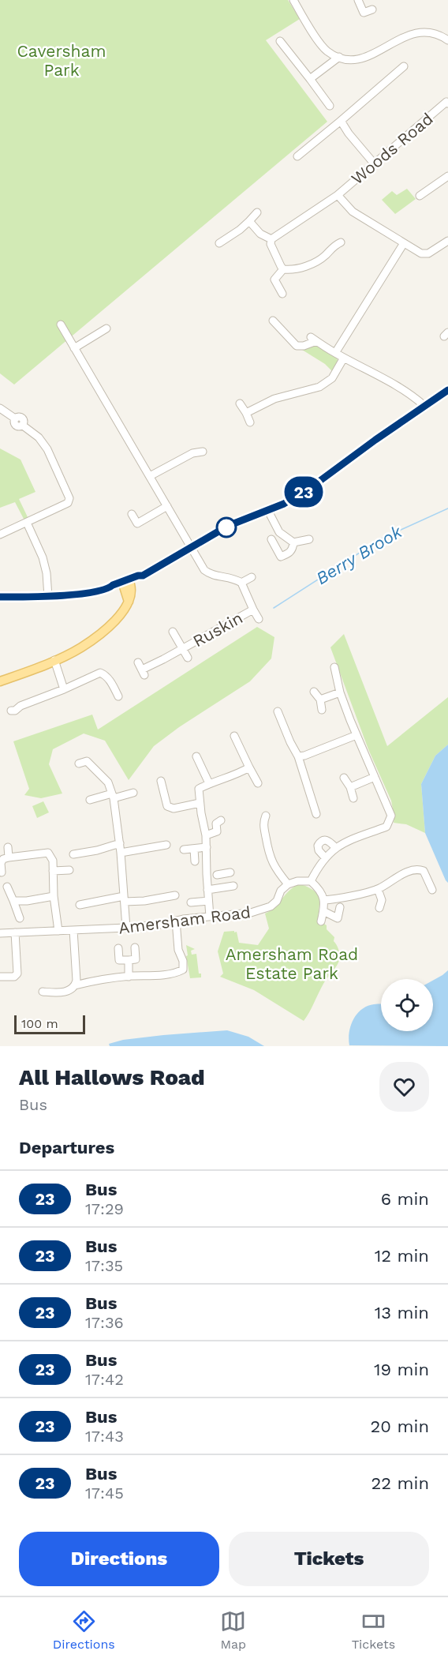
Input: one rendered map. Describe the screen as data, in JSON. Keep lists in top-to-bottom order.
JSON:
{
  "streets": {
    "street": ["Woods Road", "Ruskin", "Amersham Road"]
  },
  "water": ["Berry Brook"],
  "parks": ["Caversham Park", "Amersham Road Estate Park"],
  "lines": ["bus line 23"],
  "scale_bar": "100 m",
  "page": {
    "on_map": "23",
    "scale": "100 m",
    "heading": [
      ["All Hallows Road", "Bus"],
      "Departures"
    ],
    "list": [
      {
        "mark": "23",
        "name": "Bus",
        "note": "17:29",
        "value": "6 min"
      },
      {
        "mark": "23",
        "name": "Bus",
        "note": "17:35",
        "value": "12 min"
      },
      {
        "mark": "23",
        "name": "Bus",
        "note": "17:36",
        "value": "13 min"
      },
      {
        "mark": "23",
        "name": "Bus",
        "note": "17:42",
        "value": "19 min"
      },
      {
        "mark": "23",
        "name": "Bus",
        "note": "17:43",
        "value": "20 min"
      },
      {
        "mark": "23",
        "name": "Bus",
        "note": "17:45",
        "value": "22 min"
      }
    ],
    "buttons": ["Directions", "Tickets"],
    "tabs": ["Directions", "Map", "Tickets"]
  }
}
